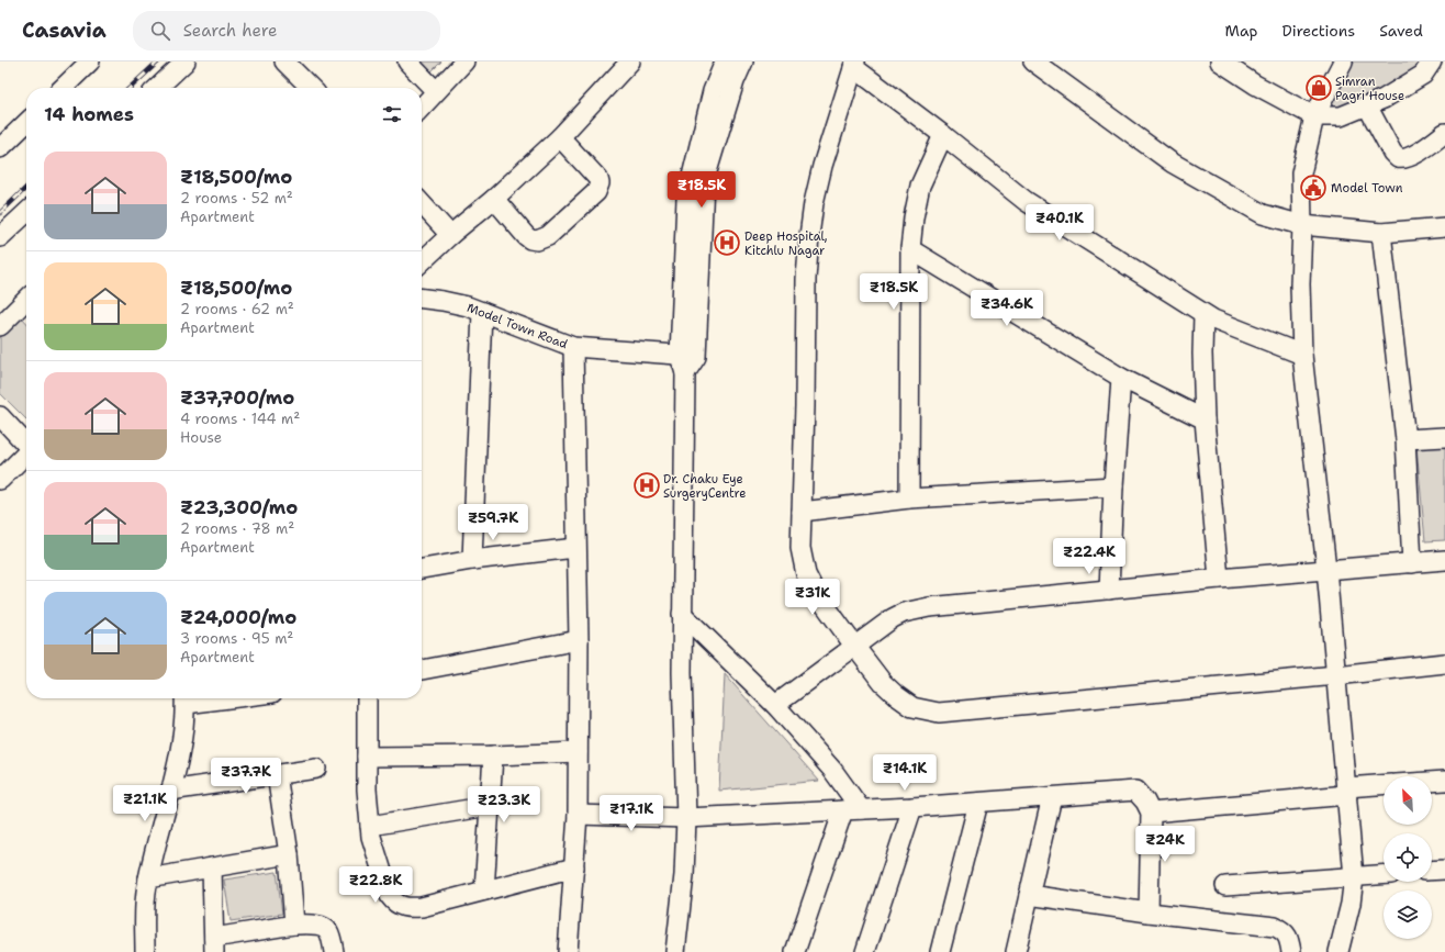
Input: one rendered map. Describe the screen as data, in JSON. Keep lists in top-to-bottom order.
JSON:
{
  "streets": {
    "street": ["Model Town Road"]
  },
  "places": {
    "shop": ["Simran Pagri House"],
    "public building": ["Model Town"],
    "hospital": ["Deep Hospital, Kitchlu Nagar", "Dr. Chaku Eye SurgeryCentre"]
  },
  "north": "top left",
  "page": {
    "header": "Casavia",
    "search": "Search here",
    "nav": ["Map", "Directions", "Saved"],
    "heading": "14 homes",
    "list": [
      {
        "name": "₹18,500/mo",
        "note": "2 rooms · 52 m² · Apartment"
      },
      {
        "name": "₹18,500/mo",
        "note": "2 rooms · 62 m² · Apartment"
      },
      {
        "name": "₹37,700/mo",
        "note": "4 rooms · 144 m² · House"
      },
      {
        "name": "₹23,300/mo",
        "note": "2 rooms · 78 m² · Apartment"
      },
      {
        "name": "₹24,000/mo",
        "note": "3 rooms · 95 m² · Apartment"
      }
    ],
    "price": [
      "₹18.5K",
      "₹40.1K",
      "₹18.5K",
      "₹34.6K",
      "₹59.7K",
      "₹22.4K",
      "₹31K",
      "₹14.1K",
      "₹37.7K",
      "₹21.1K",
      "₹23.3K",
      "₹17.1K",
      "₹24K",
      "₹22.8K"
    ]
  }
}
